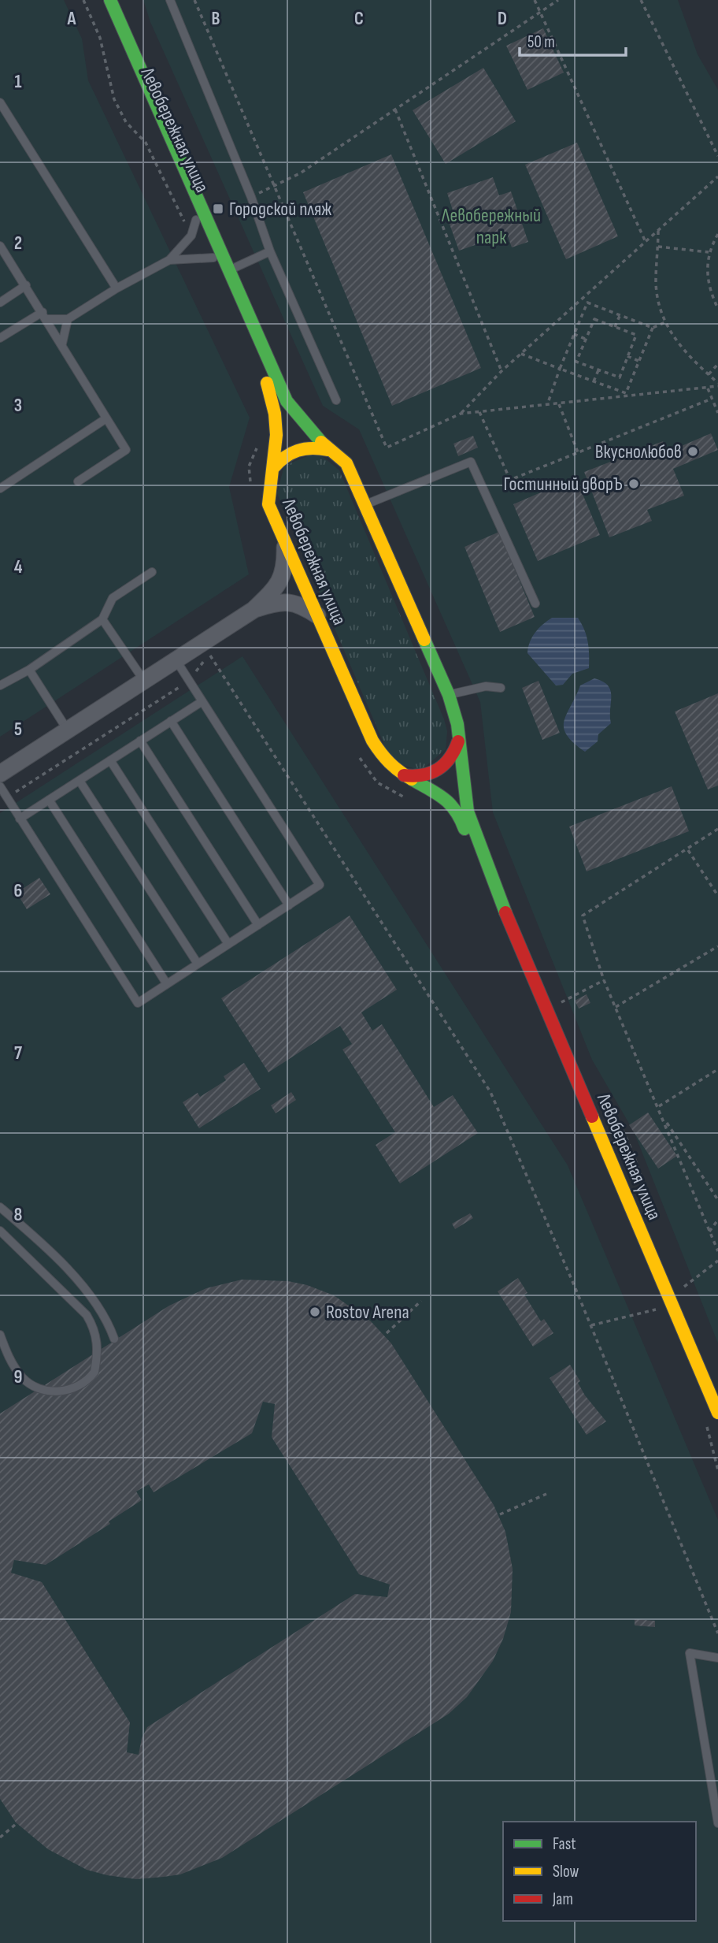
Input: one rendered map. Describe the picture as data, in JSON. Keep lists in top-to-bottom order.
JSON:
{
  "streets": {
    "main road": ["Левобережная улица"]
  },
  "parks": ["Левобережный парк"],
  "places": {
    "transit": ["Городской пляж"],
    "other": ["Вкуснолюбов", "Гостинный дворЪ", "Rostov Arena"]
  },
  "legend": ["Fast", "Slow", "Jam"],
  "scale_bar": "50 m",
  "grid": {
    "columns": [
      "A",
      "B",
      "C",
      "D"
    ],
    "rows": [
      "1",
      "2",
      "3",
      "4",
      "5",
      "6",
      "7",
      "8",
      "9"
    ]
  }
}
